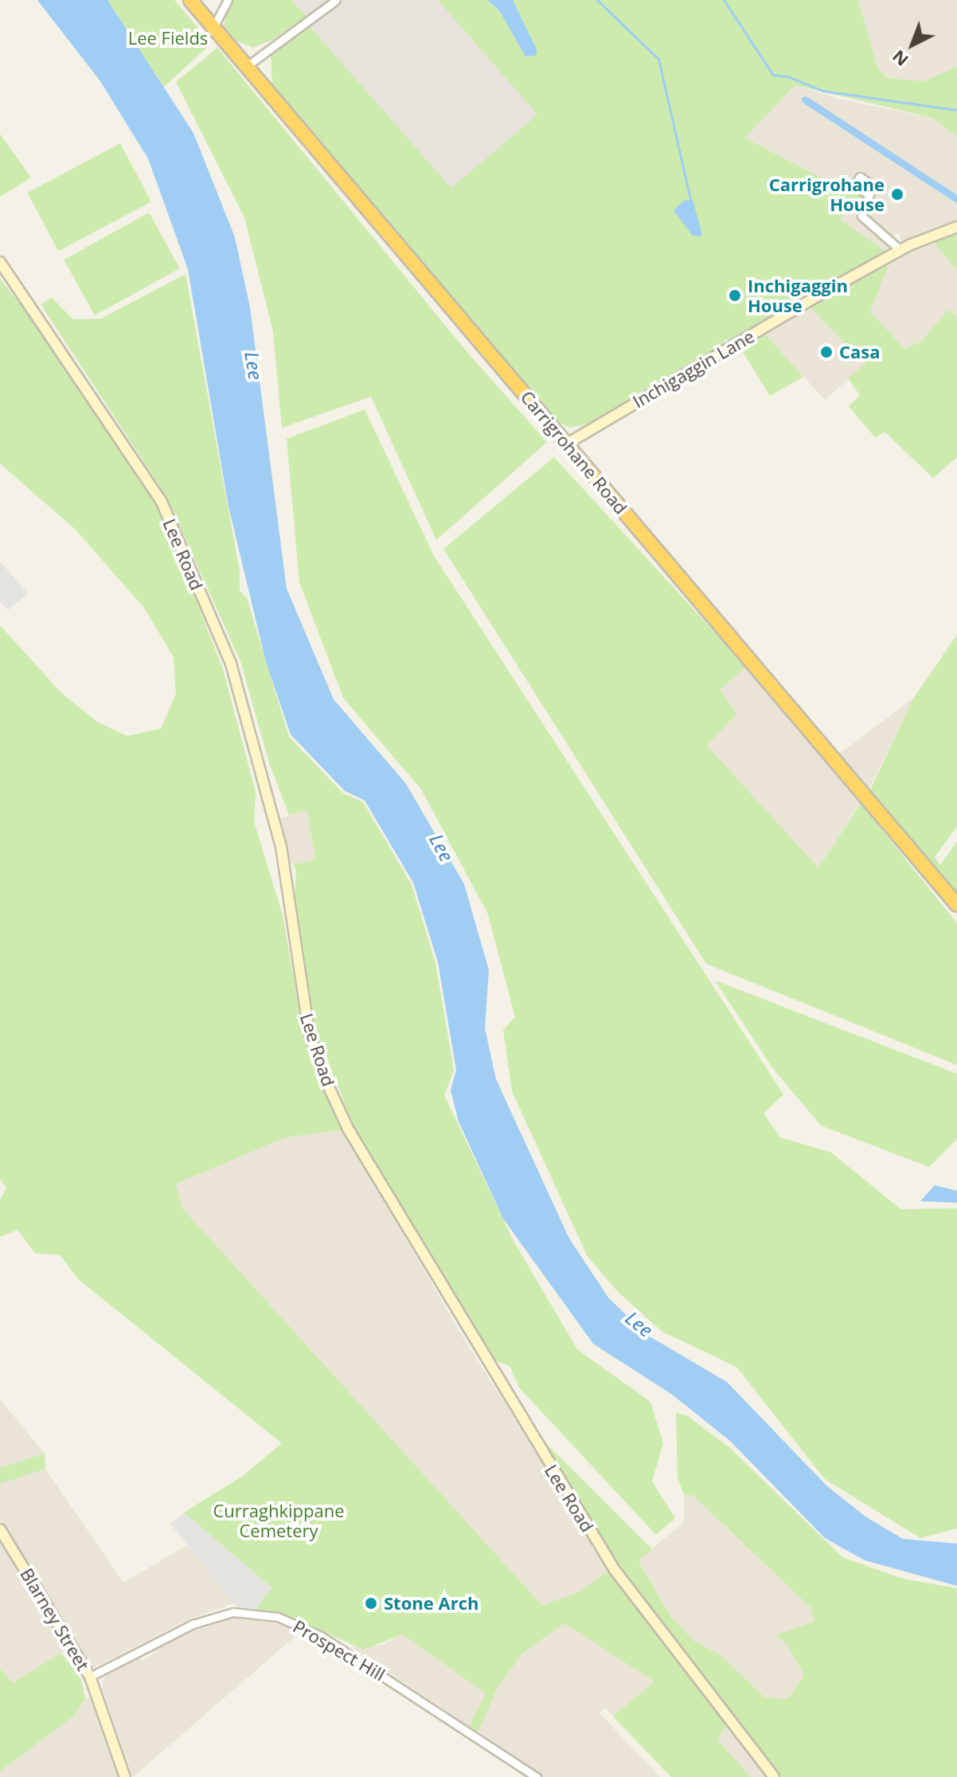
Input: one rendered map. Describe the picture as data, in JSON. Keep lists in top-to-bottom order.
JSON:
{
  "streets": {
    "highway": ["Carrigrohane Road"],
    "street": [
      "Inchigaggin Lane",
      "Lee Road",
      "Blarney Street",
      "Prospect Hill"
    ]
  },
  "crossings": [
    ["Inchigaggin Lane", "Carrigrohane Road"],
    ["Blarney Street", "Prospect Hill"]
  ],
  "water": ["Lee"],
  "parks": ["Lee Fields", "Curraghkippane Cemetery"],
  "places": [
    "Carrigrohane House",
    "Inchigaggin House",
    "Casa",
    "Stone Arch"
  ],
  "north": "bottom left"
}
